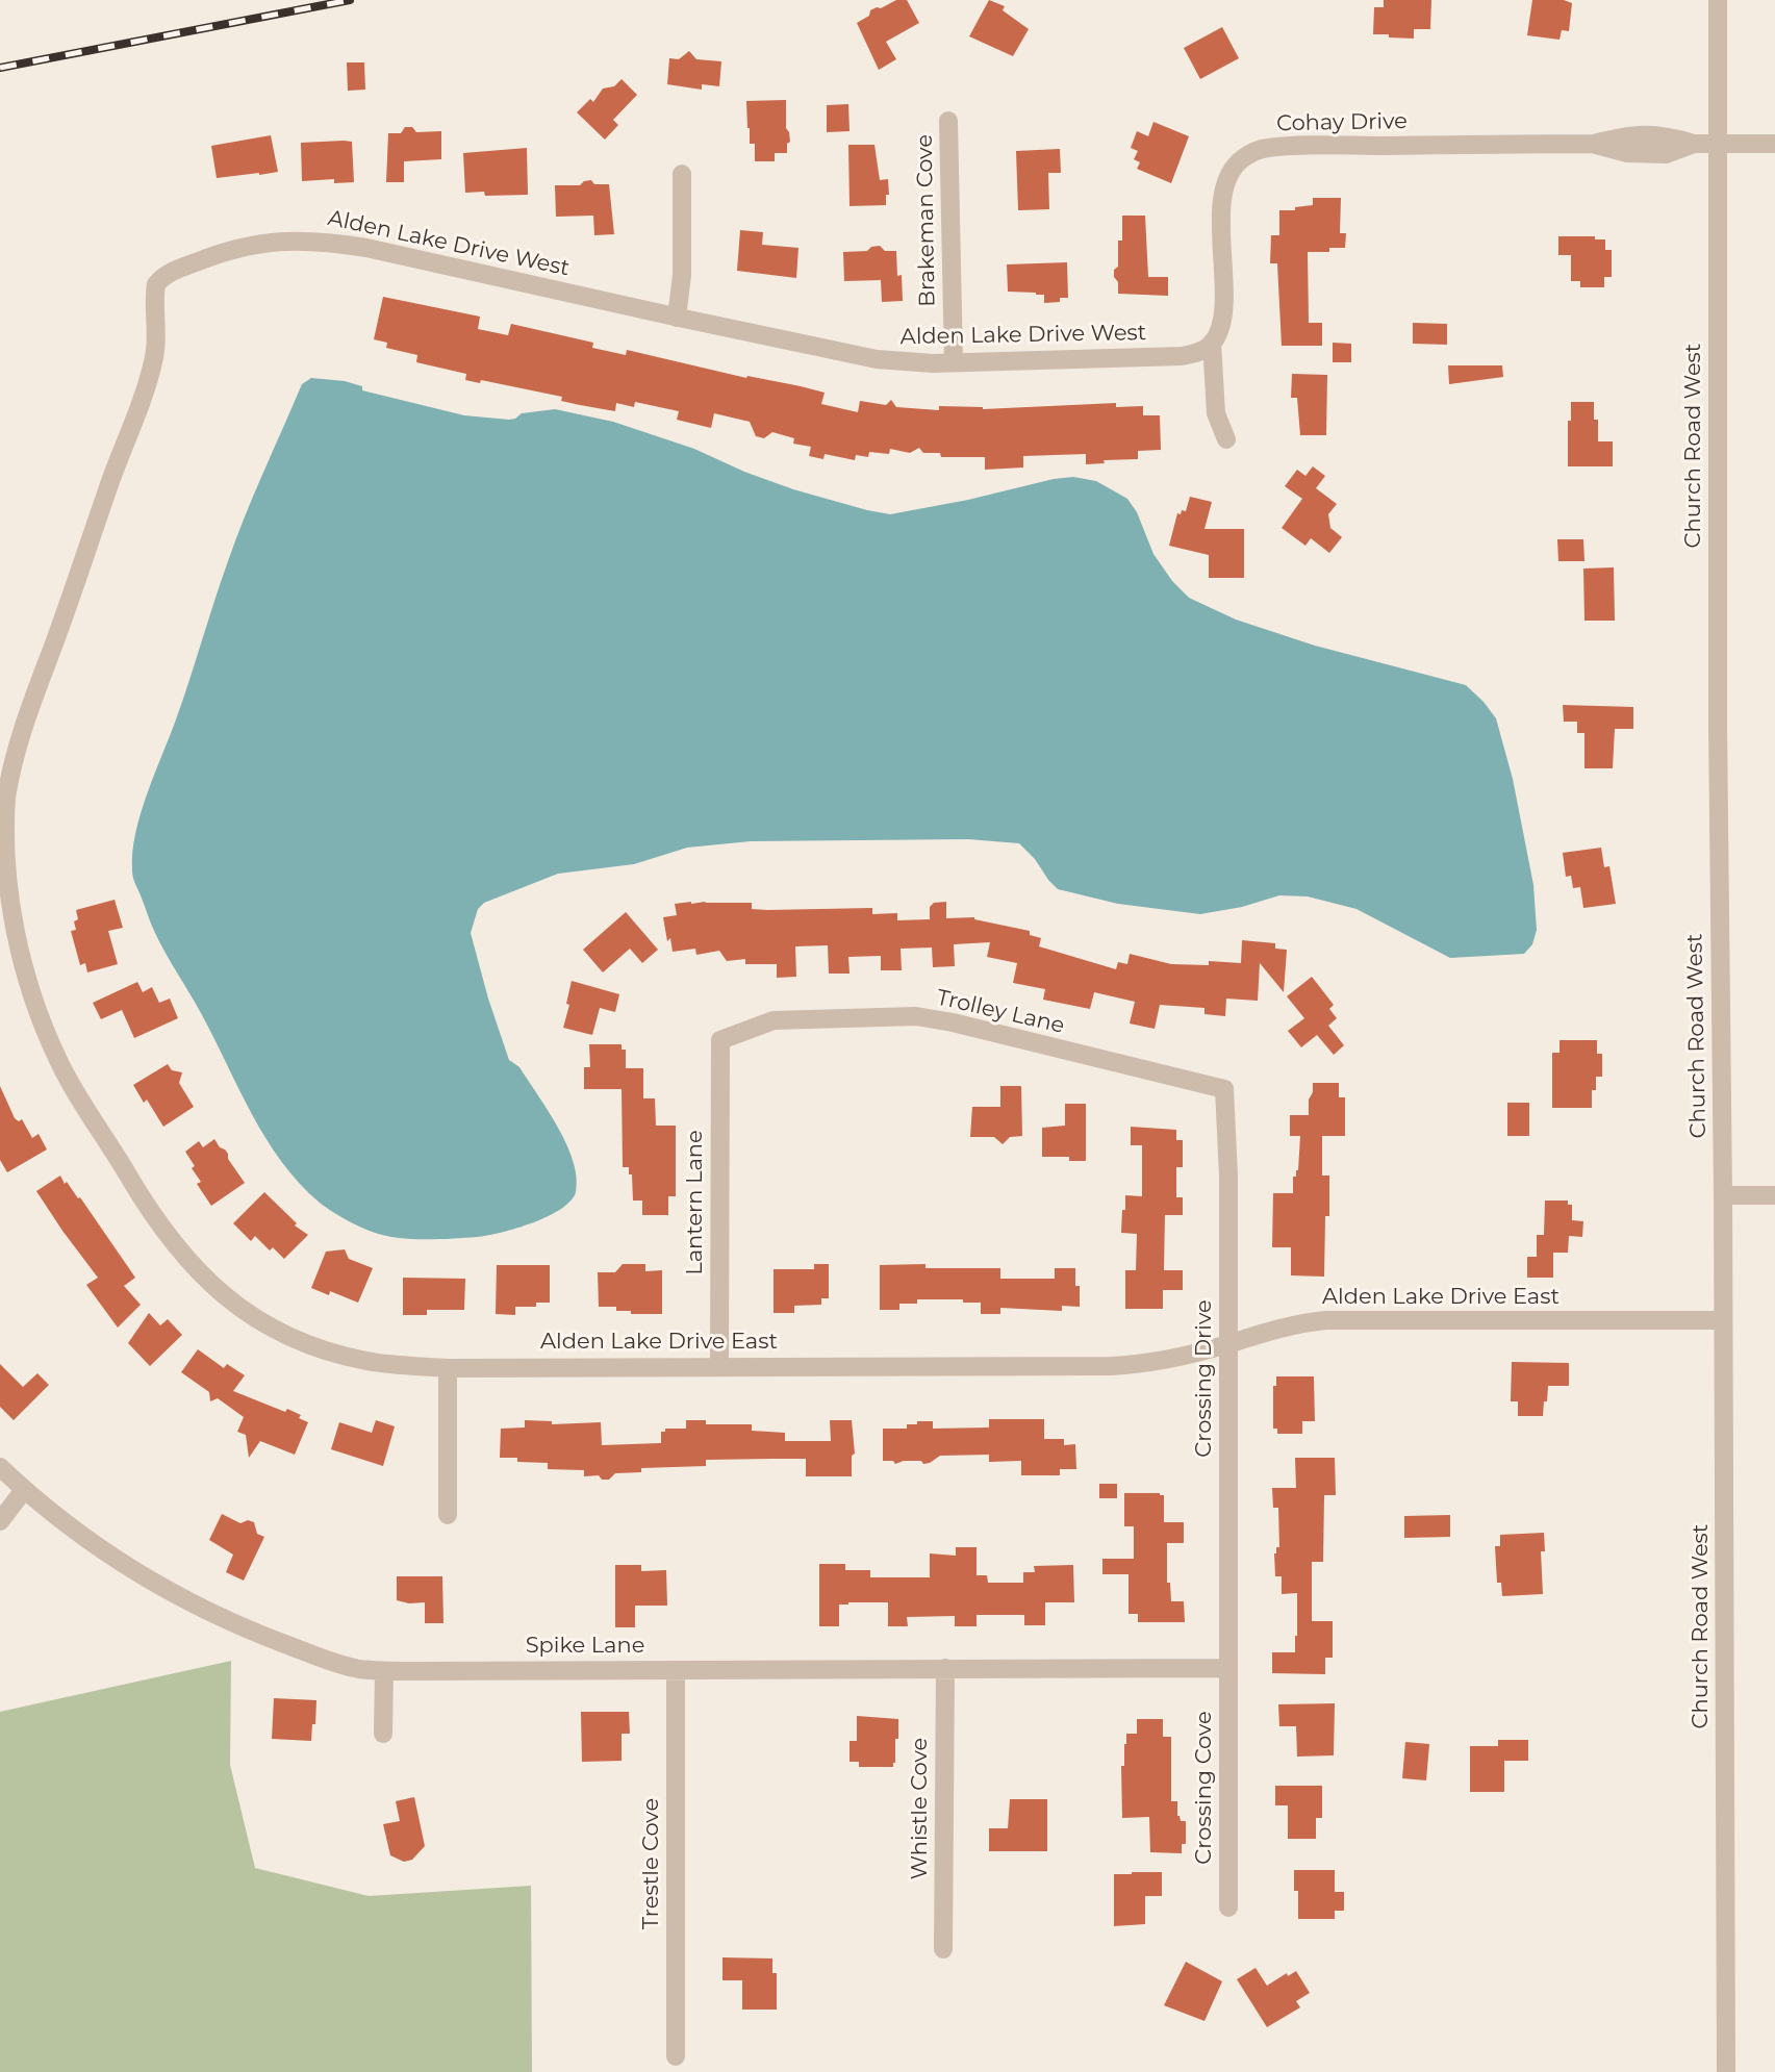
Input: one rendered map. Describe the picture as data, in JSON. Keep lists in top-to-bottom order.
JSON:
{
  "streets": {
    "street": [
      "Cohay Drive",
      "Brakeman Cove",
      "Alden Lake Drive West",
      "Church Road West",
      "Trolley Lane",
      "Lantern Lane",
      "Alden Lake Drive East",
      "Crossing Drive",
      "Spike Lane",
      "Crossing Cove",
      "Whistle Cove",
      "Trestle Cove"
    ]
  },
  "crossings": [
    ["Cohay Drive", "Alden Lake Drive West"],
    ["Cohay Drive", "Church Road West"],
    ["Brakeman Cove", "Alden Lake Drive West"],
    ["Alden Lake Drive West", "Alden Lake Drive East"],
    ["Church Road West", "Alden Lake Drive East"],
    ["Trolley Lane", "Lantern Lane"],
    ["Trolley Lane", "Crossing Drive"],
    ["Lantern Lane", "Alden Lake Drive East"],
    ["Alden Lake Drive East", "Crossing Drive"],
    ["Crossing Drive", "Spike Lane"],
    ["Crossing Drive", "Crossing Cove"],
    ["Spike Lane", "Crossing Cove"],
    ["Spike Lane", "Whistle Cove"],
    ["Spike Lane", "Trestle Cove"]
  ]
}
